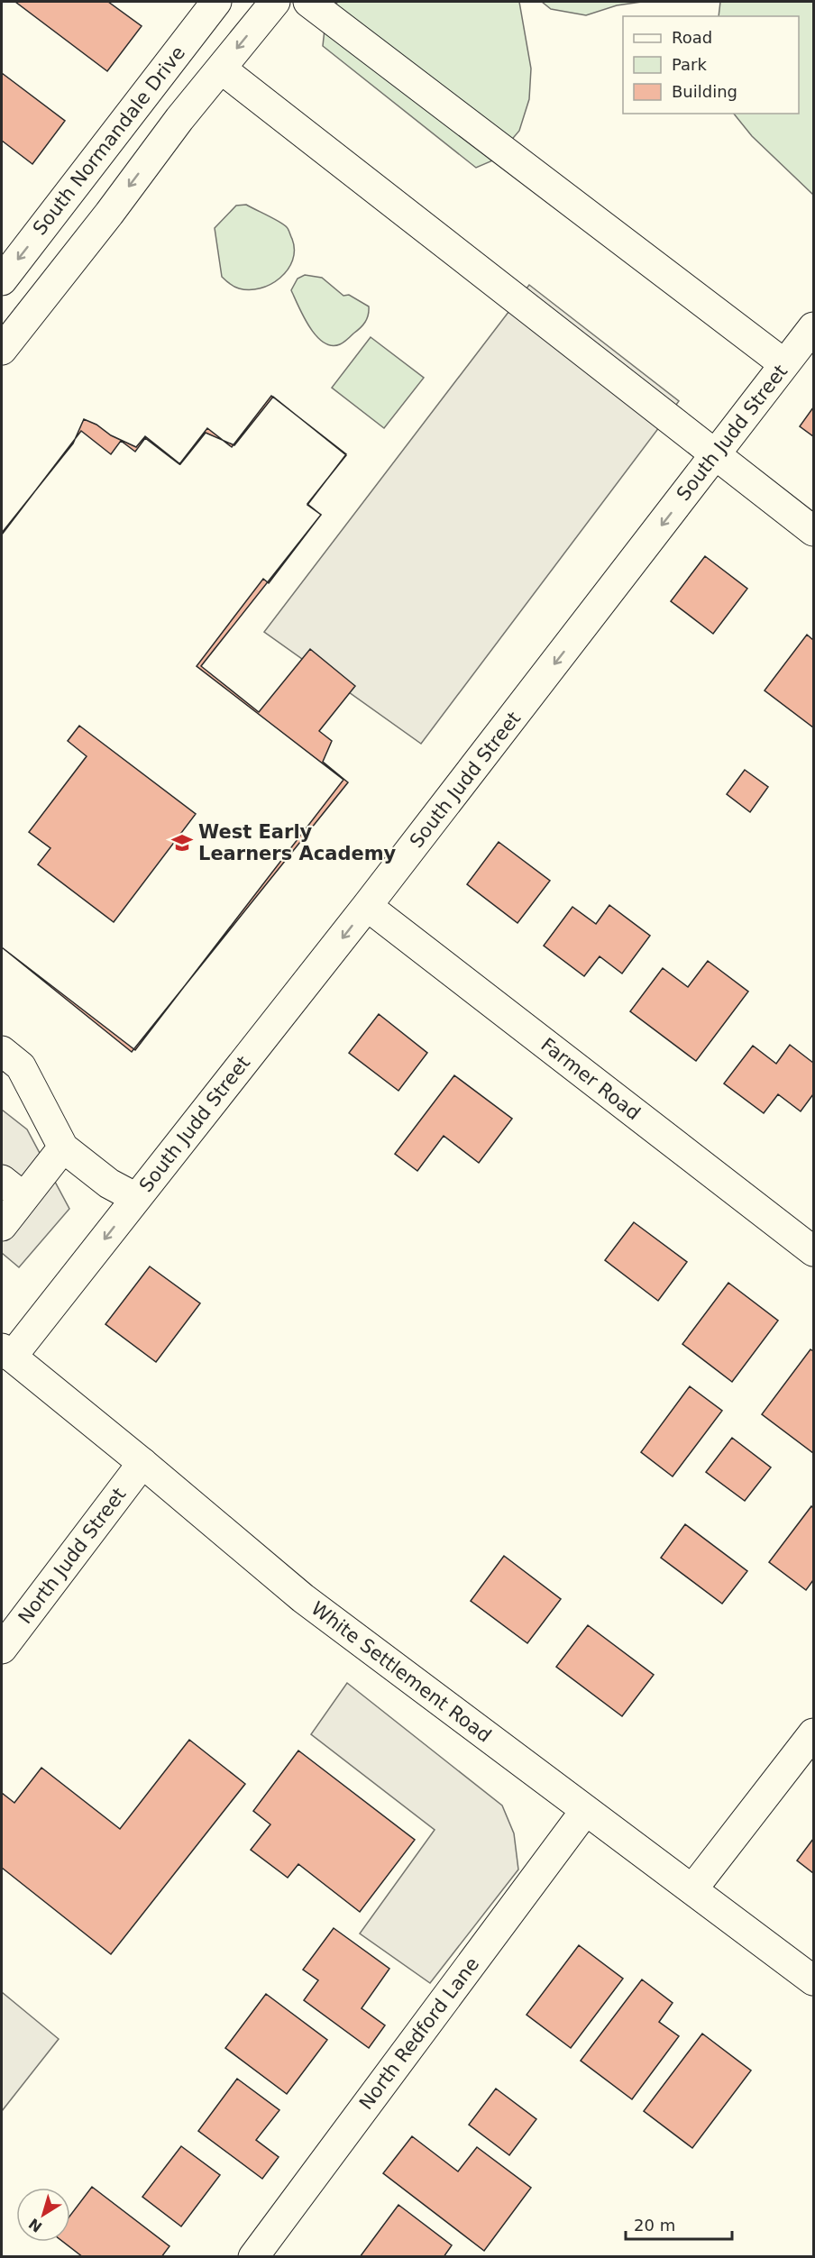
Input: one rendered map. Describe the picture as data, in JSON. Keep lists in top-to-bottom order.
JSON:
{
  "streets": {
    "street": [
      "South Normandale Drive",
      "South Judd Street",
      "Farmer Road",
      "North Judd Street",
      "White Settlement Road",
      "North Redford Lane"
    ]
  },
  "crossings": [
    ["South Judd Street", "Farmer Road"],
    ["South Judd Street", "White Settlement Road"],
    ["North Judd Street", "White Settlement Road"],
    ["White Settlement Road", "North Redford Lane"]
  ],
  "one_way": ["South Judd Street"],
  "places": {
    "school or university": ["West Early Learners Academy"]
  },
  "legend": ["Road", "Park", "Building"],
  "scale_bar": "20 m",
  "north": "bottom left"
}
